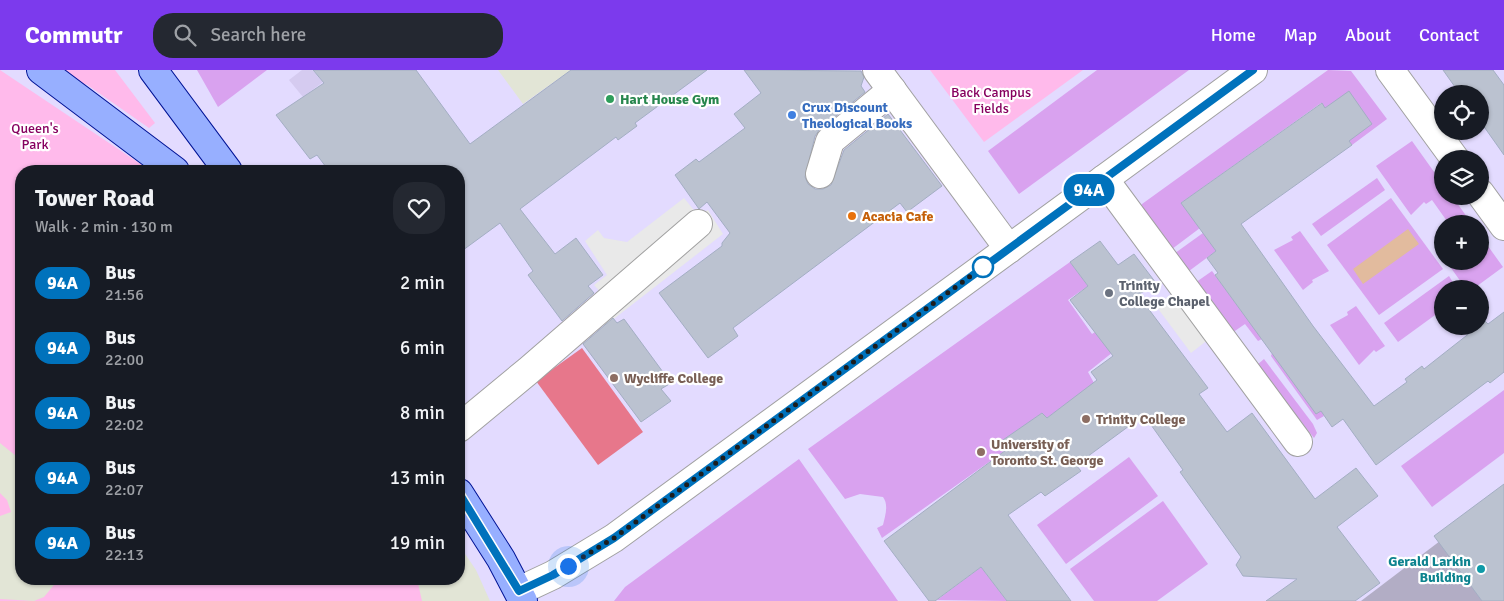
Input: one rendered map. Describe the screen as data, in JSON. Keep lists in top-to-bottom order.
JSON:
{
  "parks": ["Back Campus Fields", "Queen's Park"],
  "places": [
    "Hart House Gym",
    "Crux Discount Theological Books",
    "Acacia Cafe",
    "Trinity College Chapel",
    "Wycliffe College",
    "Trinity College",
    "University of Toronto St. George",
    "Gerald Larkin Building"
  ],
  "lines": ["bus line 94A"],
  "page": {
    "header": "Commutr",
    "search": "Search here",
    "nav": [
      "Home",
      "Map",
      "About",
      "Contact"
    ],
    "on_map": "94A",
    "map_buttons": ["+", "−"],
    "heading": ["Tower Road", "Walk · 2 min · 130 m"],
    "list": [
      {
        "mark": "94A",
        "name": "Bus",
        "note": "21:56",
        "value": "2 min"
      },
      {
        "mark": "94A",
        "name": "Bus",
        "note": "22:00",
        "value": "6 min"
      },
      {
        "mark": "94A",
        "name": "Bus",
        "note": "22:02",
        "value": "8 min"
      },
      {
        "mark": "94A",
        "name": "Bus",
        "note": "22:07",
        "value": "13 min"
      },
      {
        "mark": "94A",
        "name": "Bus",
        "note": "22:13",
        "value": "19 min"
      }
    ]
  }
}
